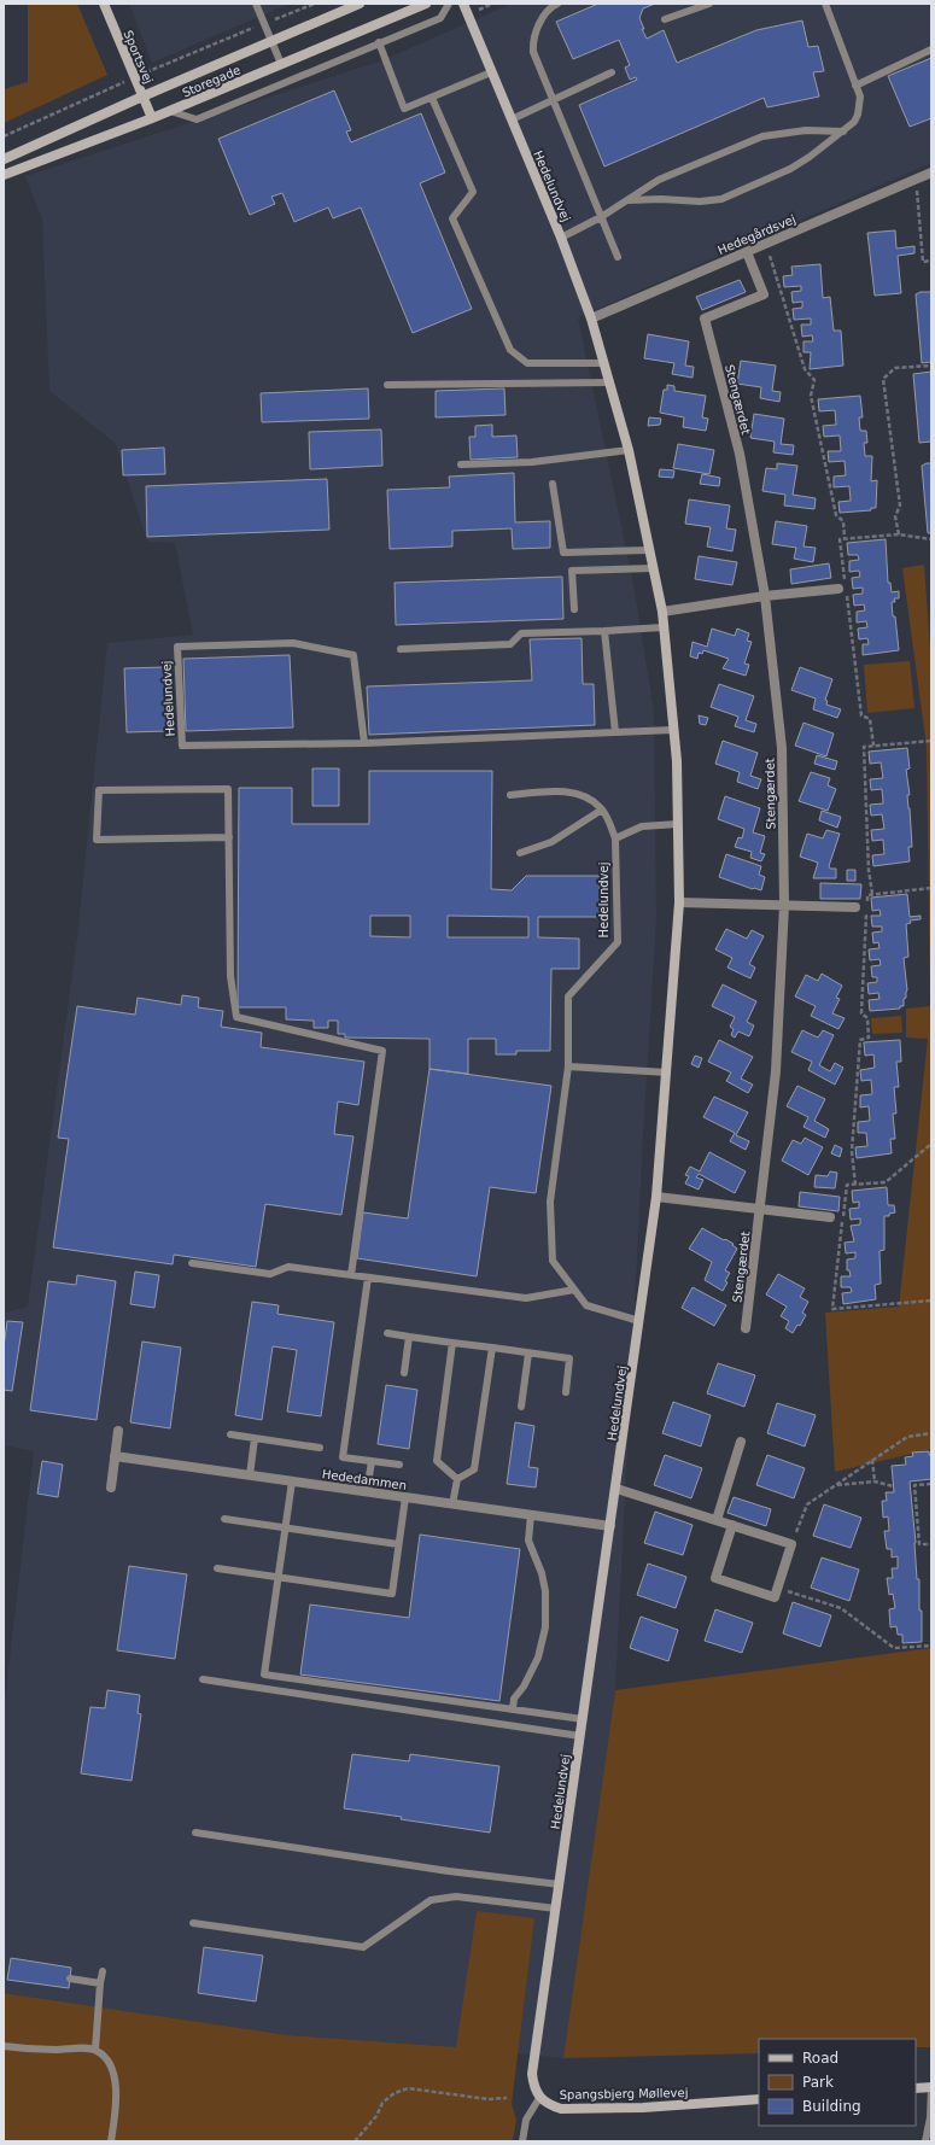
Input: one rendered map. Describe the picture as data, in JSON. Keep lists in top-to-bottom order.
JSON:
{
  "streets": {
    "street": [
      "Sportsvej",
      "Storegade",
      "Hedelundvej",
      "Hedegårdsvej",
      "Stengærdet",
      "Hededammen",
      "Spangsbjerg Møllevej"
    ]
  },
  "crossings": [
    ["Sportsvej", "Storegade"],
    ["Hedelundvej", "Hedegårdsvej"],
    ["Hedelundvej", "Hededammen"],
    ["Hedelundvej", "Spangsbjerg Møllevej"],
    ["Hedegårdsvej", "Stengærdet"]
  ],
  "legend": ["Road", "Park", "Building"]
}
